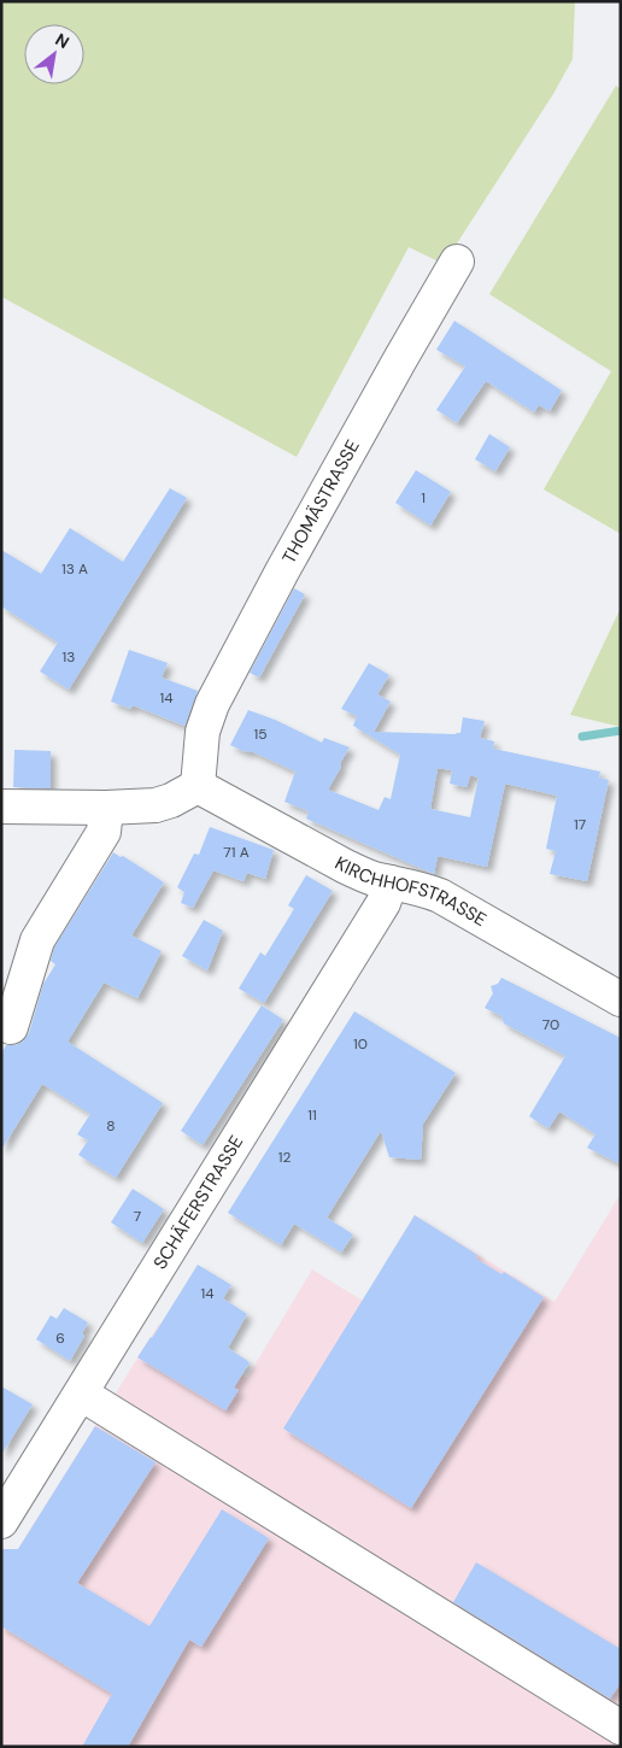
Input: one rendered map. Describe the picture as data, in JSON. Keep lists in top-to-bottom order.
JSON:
{
  "streets": {
    "street": ["THOMÄSTRASSE", "KIRCHHOFSTRASSE", "SCHÄFERSTRASSE"]
  },
  "crossings": [
    ["THOMÄSTRASSE", "KIRCHHOFSTRASSE"],
    ["KIRCHHOFSTRASSE", "SCHÄFERSTRASSE"]
  ],
  "house_numbers": [
    "1",
    "13 A",
    "13",
    "14",
    "15",
    "17",
    "71 A",
    "70",
    "10",
    "11",
    "8",
    "12",
    "7",
    "14",
    "6"
  ],
  "north": "top right"
}
